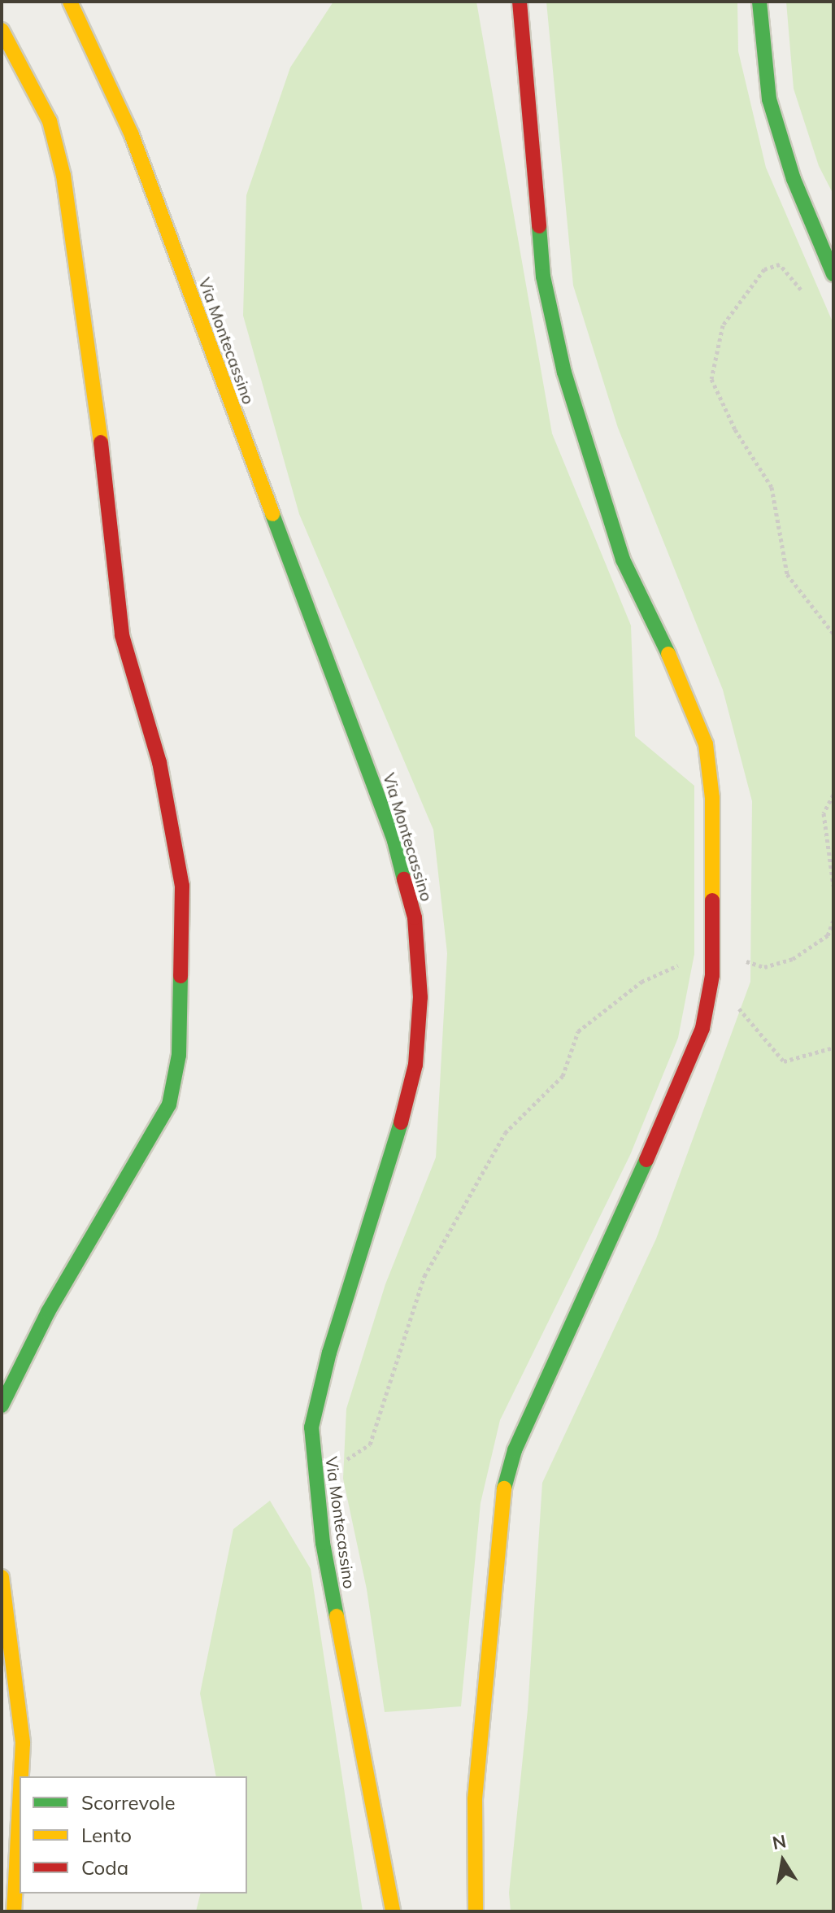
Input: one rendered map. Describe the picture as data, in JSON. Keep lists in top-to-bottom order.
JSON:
{
  "streets": {
    "street": ["Via Montecassino"]
  },
  "legend": ["Scorrevole", "Lento", "Coda"],
  "north": "top"
}
